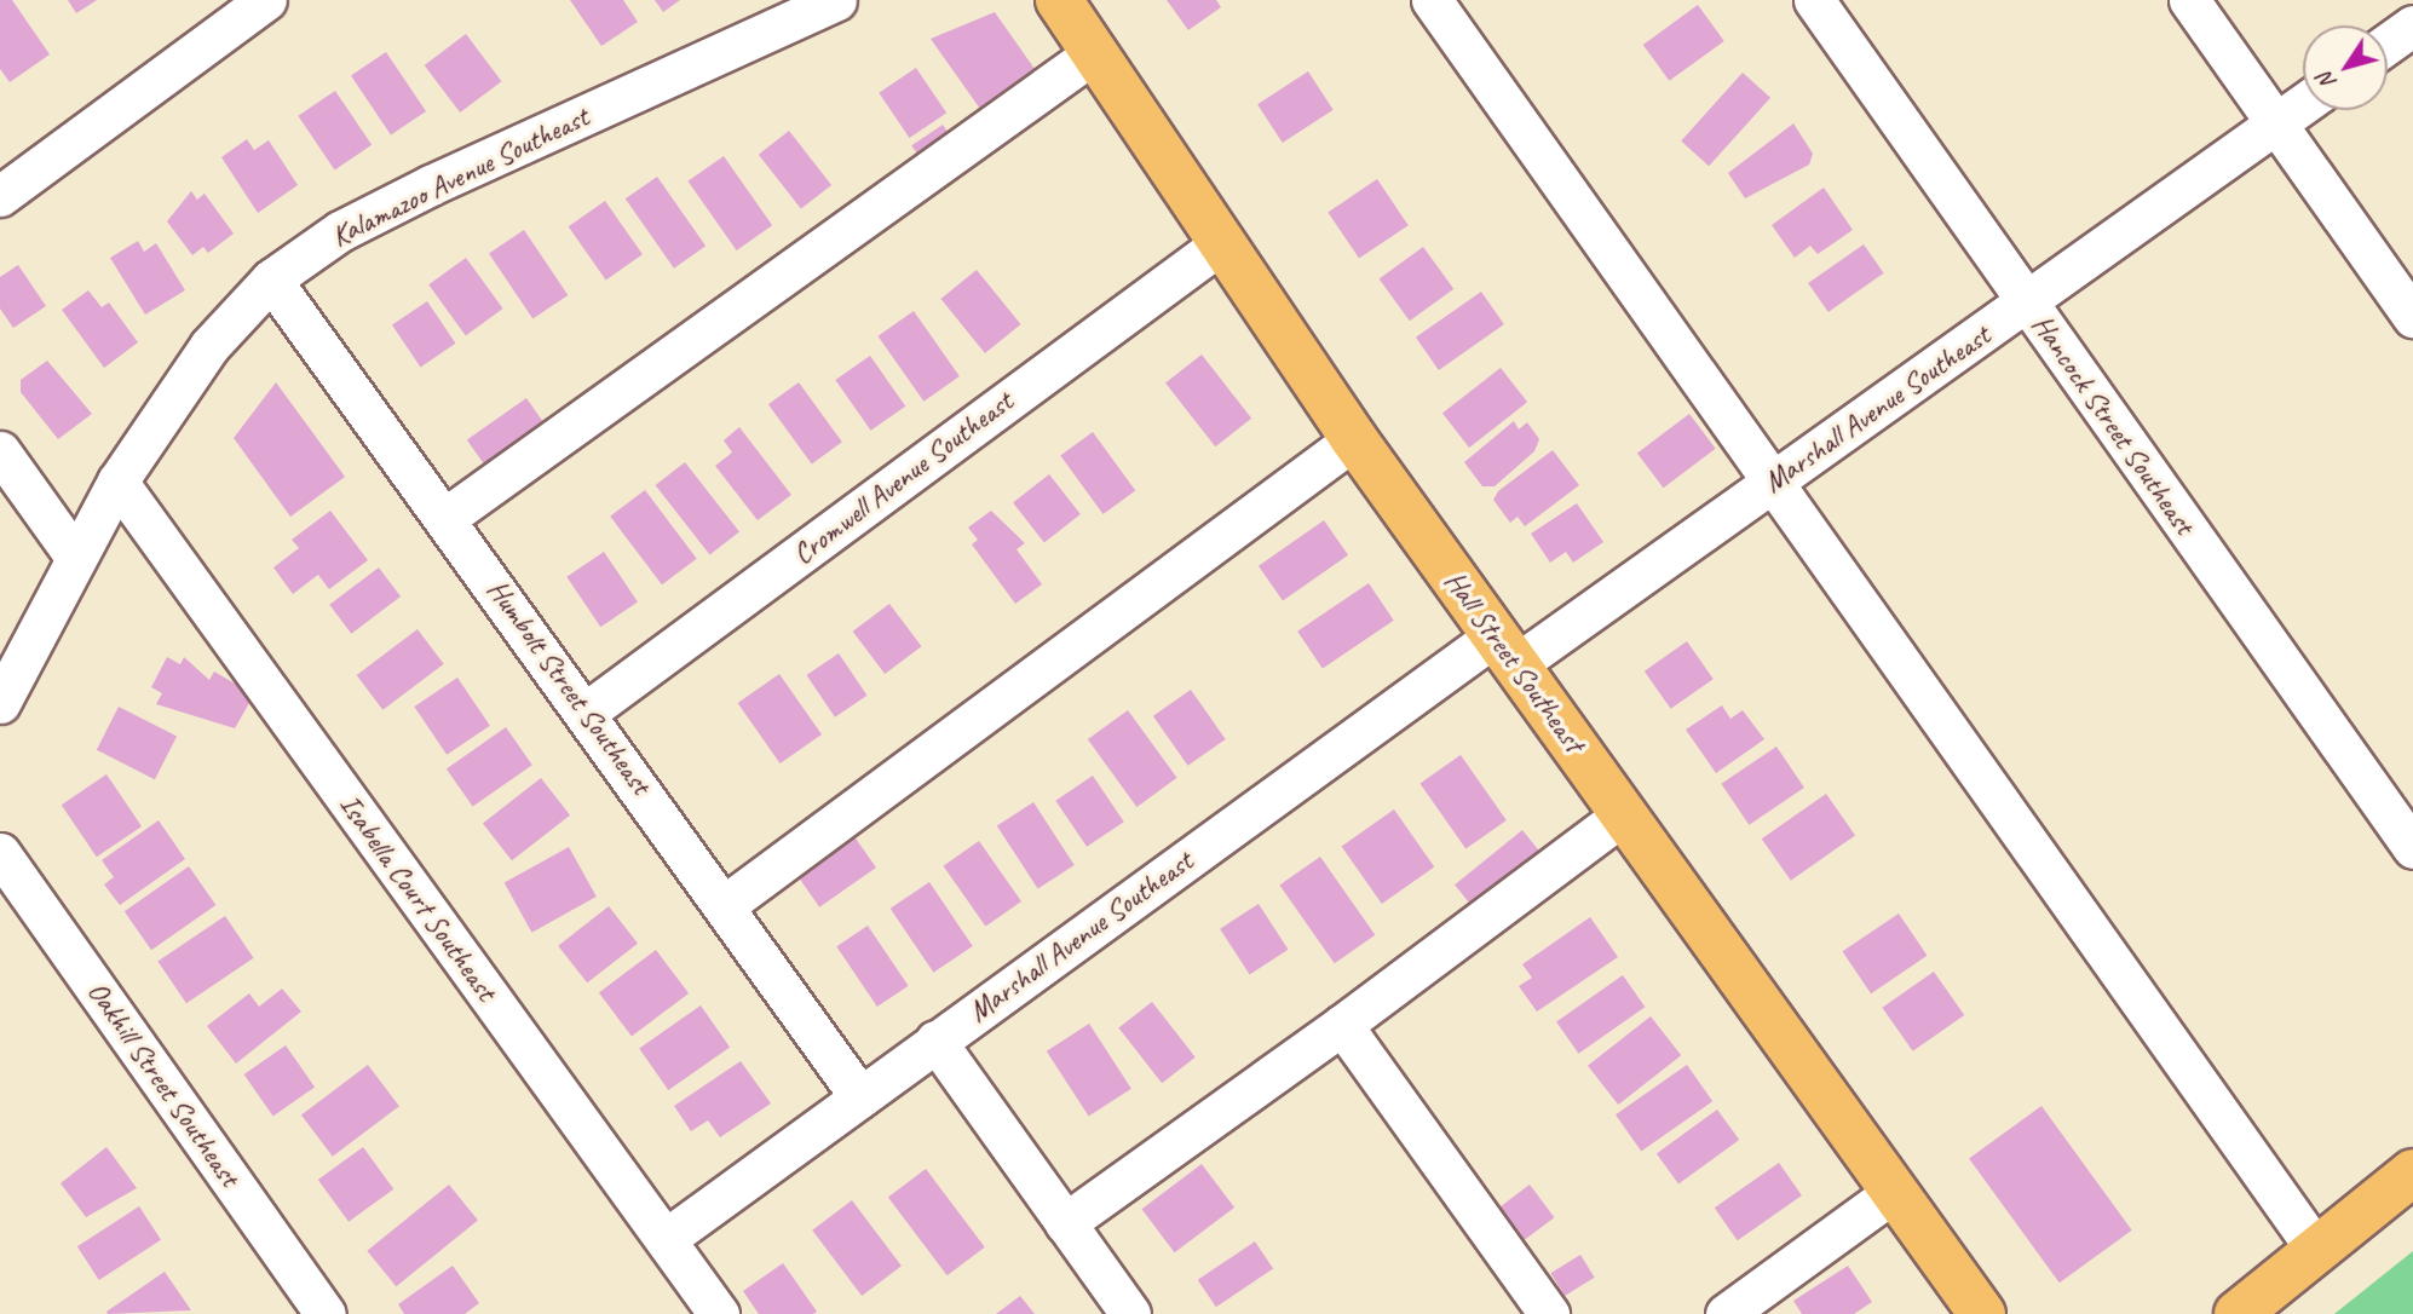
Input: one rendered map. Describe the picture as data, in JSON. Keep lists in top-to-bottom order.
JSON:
{
  "streets": {
    "main road": ["Hall Street Southeast"],
    "street": [
      "Kalamazoo Avenue Southeast",
      "Marshall Avenue Southeast",
      "Hancock Street Southeast",
      "Cromwell Avenue Southeast",
      "Humbolt Street Southeast",
      "Isabella Court Southeast",
      "Oakhill Street Southeast"
    ]
  },
  "crossings": [
    ["Kalamazoo Avenue Southeast", "Humbolt Street Southeast"],
    ["Kalamazoo Avenue Southeast", "Isabella Court Southeast"],
    ["Marshall Avenue Southeast", "Hancock Street Southeast"],
    ["Marshall Avenue Southeast", "Hall Street Southeast"],
    ["Marshall Avenue Southeast", "Humbolt Street Southeast"],
    ["Marshall Avenue Southeast", "Isabella Court Southeast"],
    ["Cromwell Avenue Southeast", "Hall Street Southeast"],
    ["Cromwell Avenue Southeast", "Humbolt Street Southeast"]
  ],
  "north": "bottom left"
}
